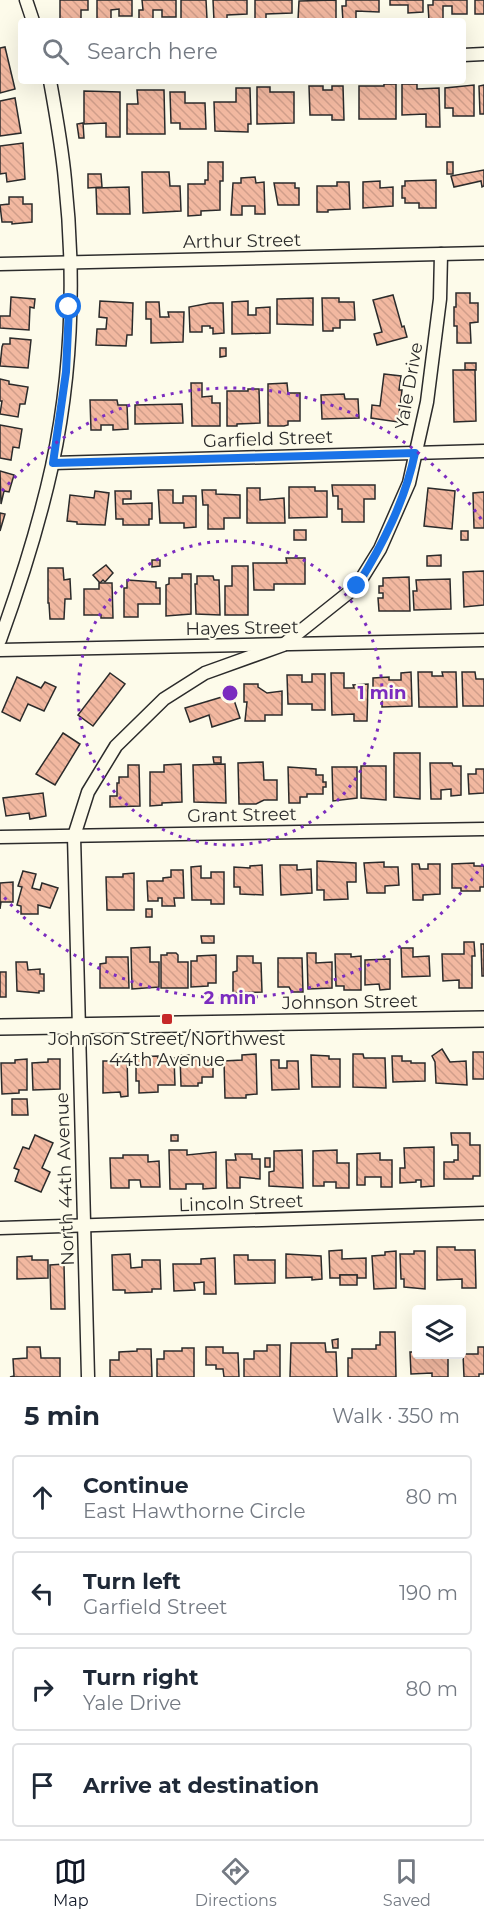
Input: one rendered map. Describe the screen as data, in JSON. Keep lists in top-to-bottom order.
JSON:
{
  "streets": {
    "street": [
      "Arthur Street",
      "Yale Drive",
      "Garfield Street",
      "Hayes Street",
      "Grant Street",
      "Johnson Street",
      "North 44th Avenue",
      "Lincoln Street"
    ]
  },
  "crossings": [
    ["Arthur Street", "Yale Drive"],
    ["Yale Drive", "Garfield Street"],
    ["Yale Drive", "Hayes Street"],
    ["Yale Drive", "Grant Street"],
    ["Yale Drive", "North 44th Avenue"],
    ["Grant Street", "North 44th Avenue"],
    ["Johnson Street", "North 44th Avenue"],
    ["North 44th Avenue", "Lincoln Street"]
  ],
  "places": {
    "transit": ["Johnson Street/Northwest 44th Avenue"]
  },
  "page": {
    "search": "Search here",
    "heading": ["5 min", "Walk · 350 m"],
    "list": [
      ["Continue", "East Hawthorne Circle", "80 m"],
      ["Turn left", "Garfield Street", "190 m"],
      ["Turn right", "Yale Drive", "80 m"],
      "Arrive at destination"
    ],
    "nav": ["Map", "Directions", "Saved"]
  },
  "rings": ["1 min", "2 min"]
}
